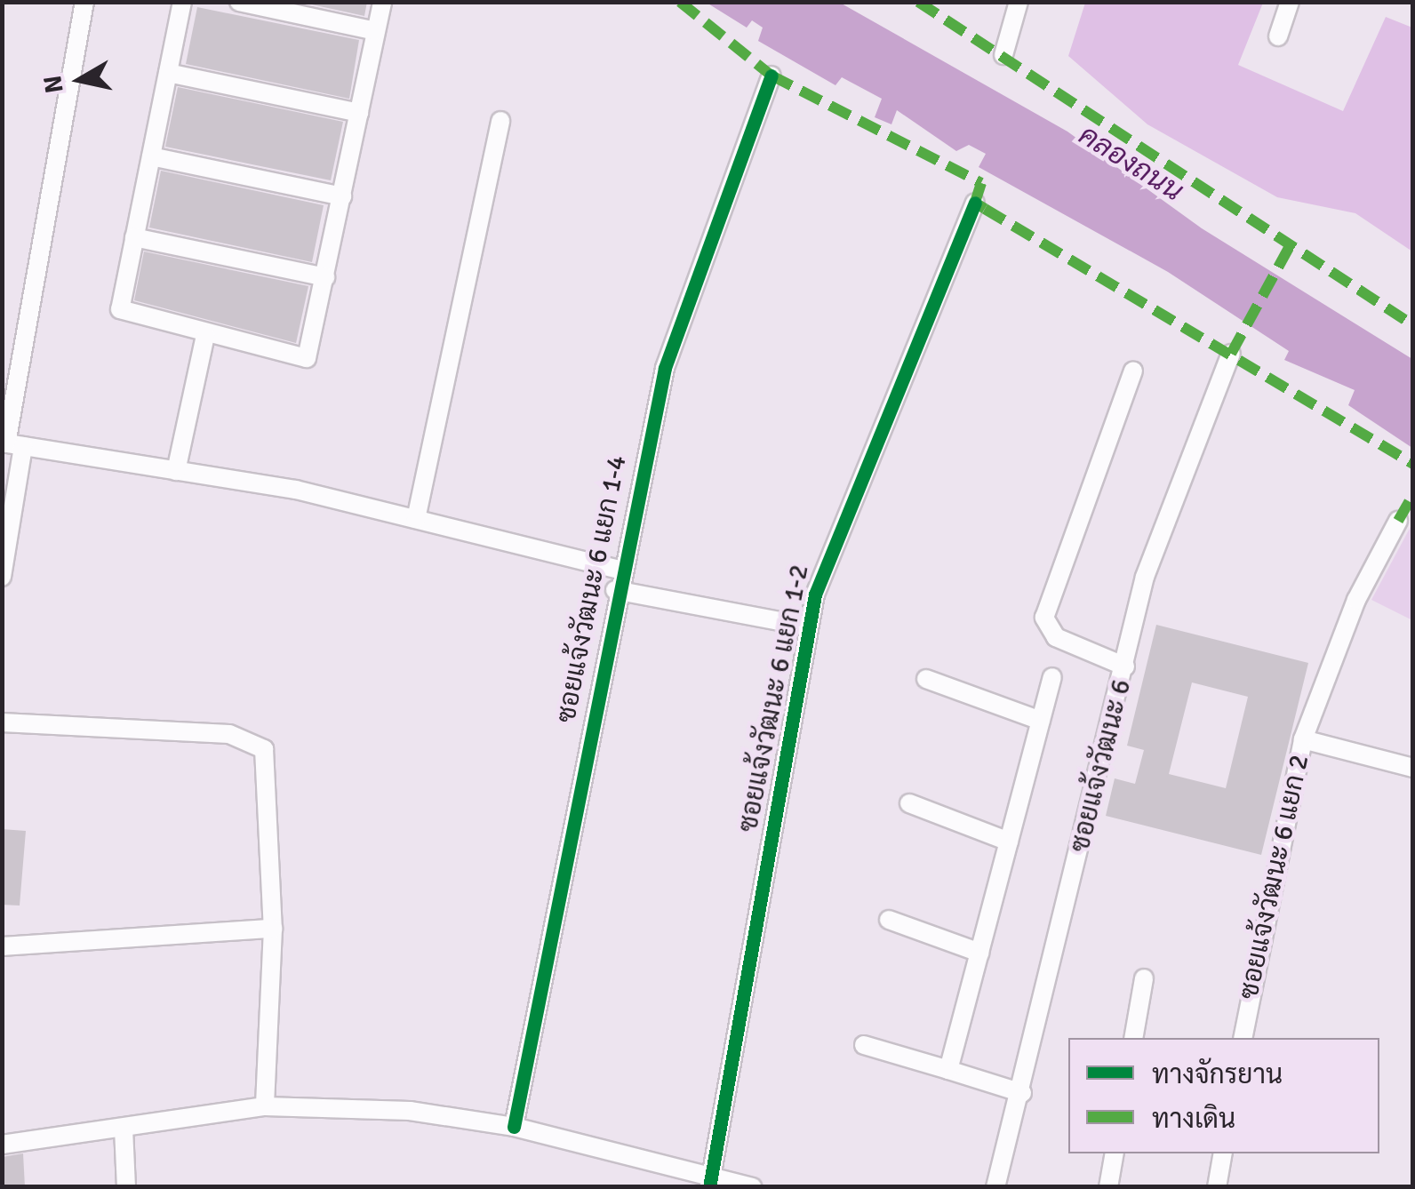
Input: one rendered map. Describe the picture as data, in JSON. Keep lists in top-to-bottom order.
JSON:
{
  "streets": {
    "street": [
      "ซอยแจ้งวัฒนะ 6 แยก 1-4",
      "ซอยแจ้งวัฒนะ 6 แยก 1-2",
      "ซอยแจ้งวัฒนะ 6",
      "ซอยแจ้งวัฒนะ 6 แยก 2"
    ]
  },
  "water": ["คลองถนน"],
  "legend": ["ทางจักรยาน", "ทางเดิน"],
  "north": "left"
}
